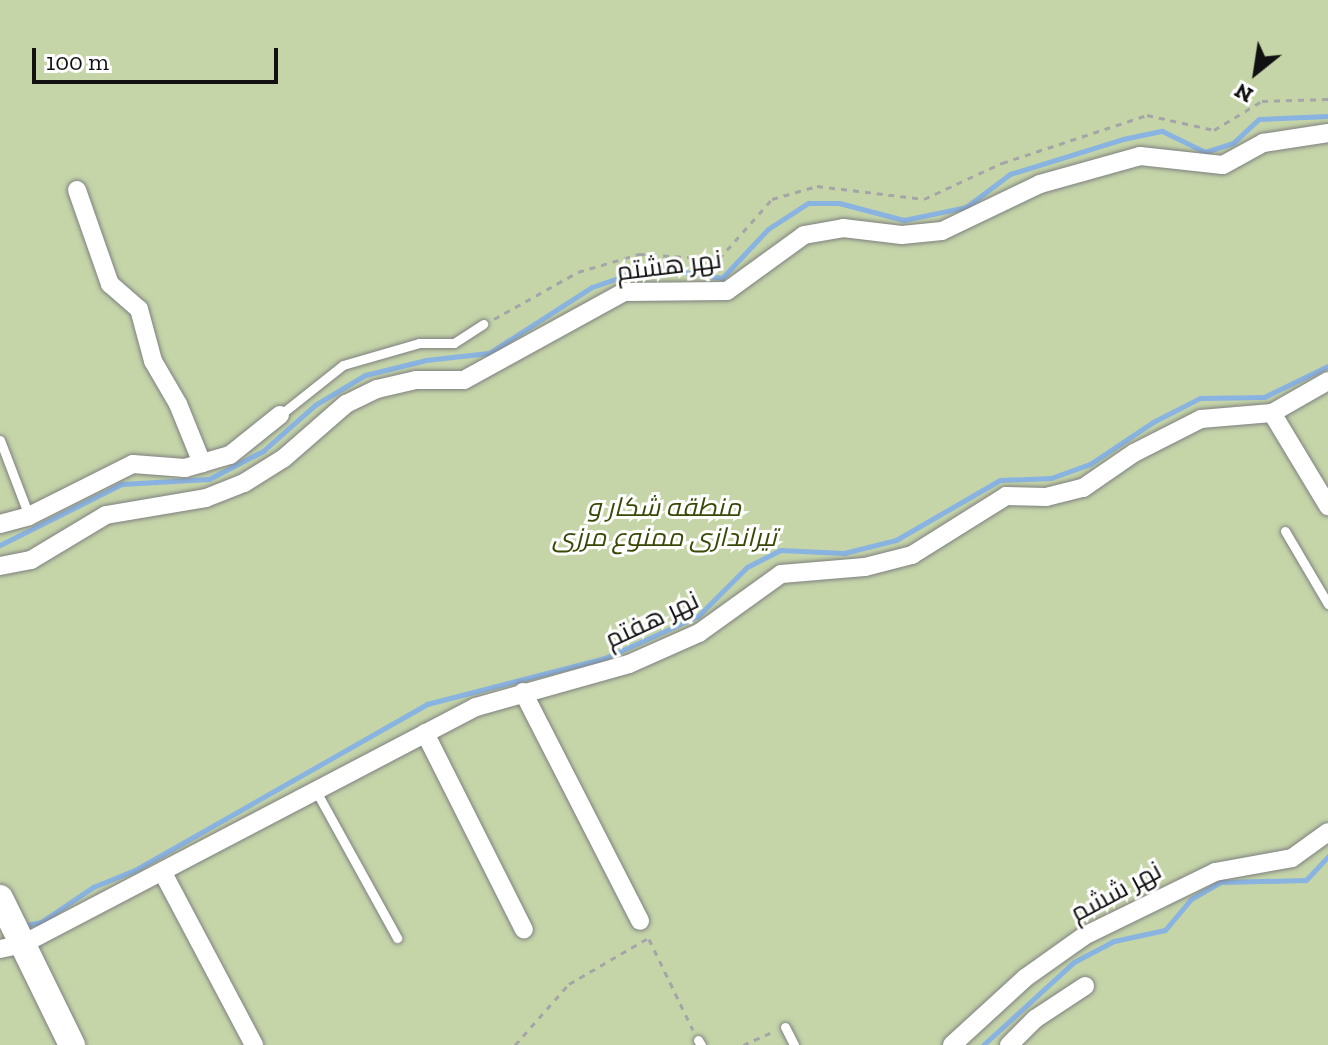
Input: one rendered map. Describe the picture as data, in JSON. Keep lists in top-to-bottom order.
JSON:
{
  "streets": {
    "street": ["نهر هشتم", "نهر هفتم", "نهر ششم"]
  },
  "parks": ["منطقه شکار و تیراندازی ممنوع مرزی"],
  "scale_bar": "100 m",
  "north": "bottom left"
}
